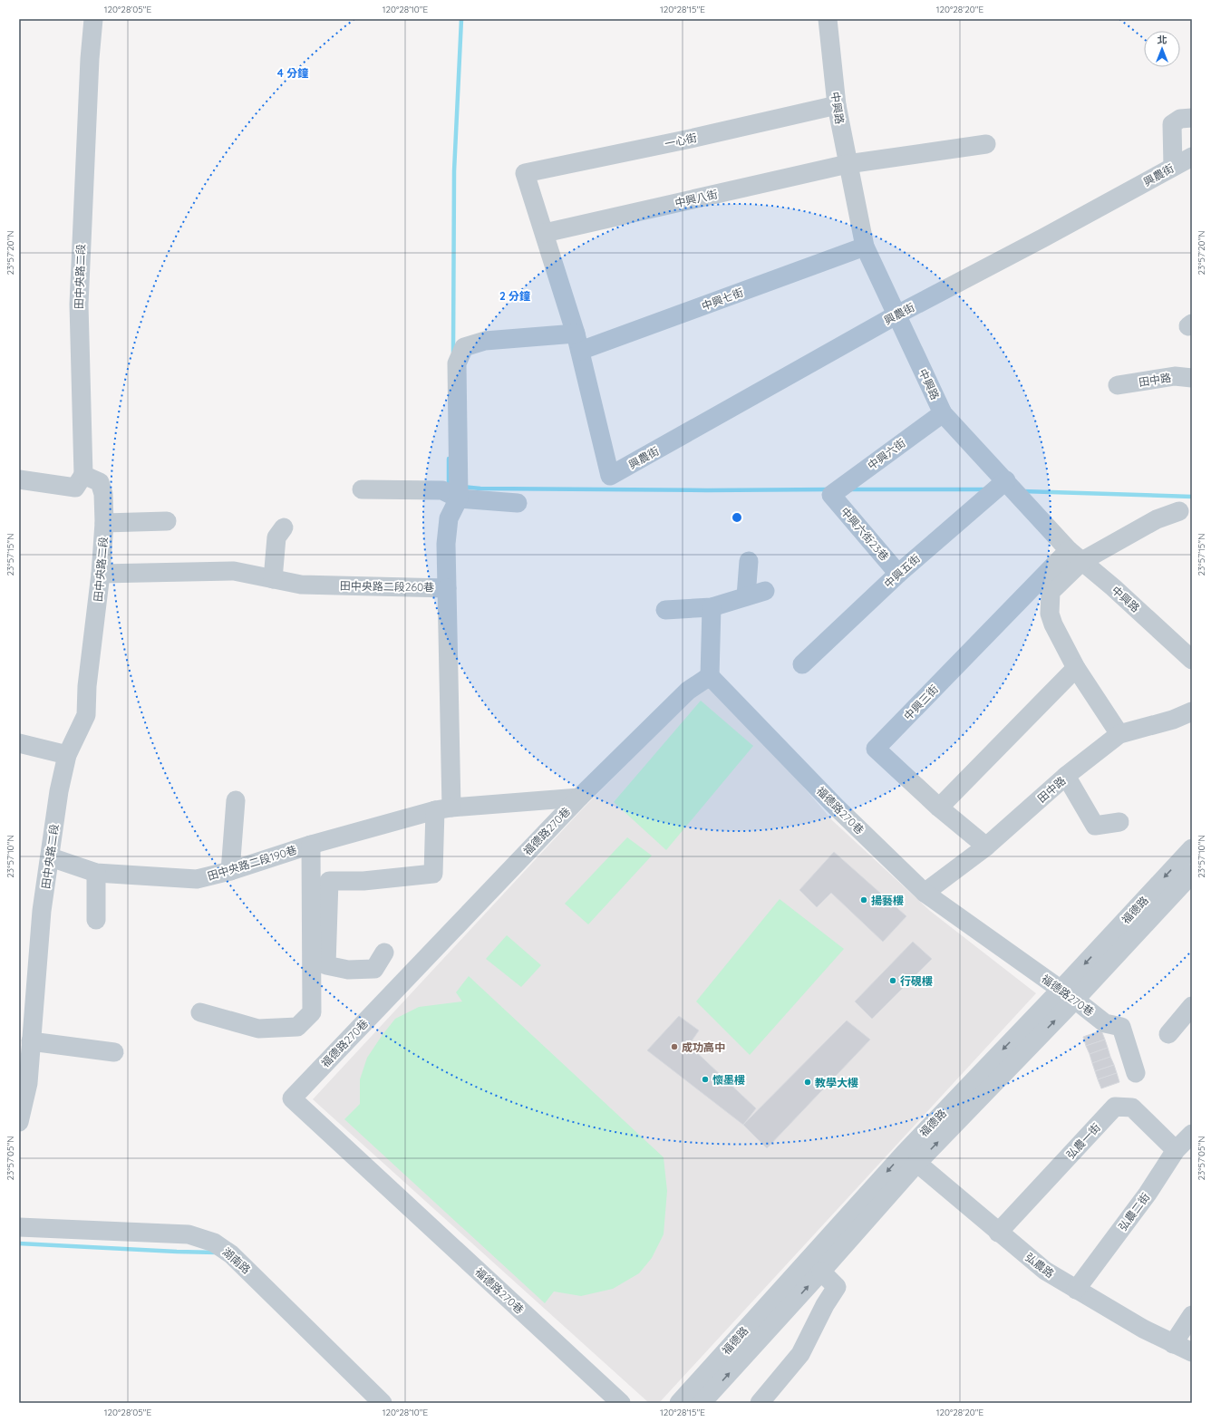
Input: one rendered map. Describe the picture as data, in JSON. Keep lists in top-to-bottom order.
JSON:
{
  "streets": {
    "street": [
      "中興路",
      "一心街",
      "興農街",
      "中興八街",
      "田中央路二段",
      "中興七街",
      "田中路",
      "中興六街",
      "中興六街23巷",
      "中興五街",
      "田中央路二段260巷",
      "中興三街",
      "福德路270巷",
      "田中央路二段190巷",
      "福德路",
      "弘農一街",
      "弘農二街",
      "湖南路",
      "弘農路"
    ]
  },
  "crossings": [
    ["中興路", "一心街"],
    ["中興路", "興農街"],
    ["中興路", "中興八街"],
    ["中興路", "中興七街"],
    ["中興路", "中興六街"],
    ["中興路", "中興五街"],
    ["中興路", "中興三街"],
    ["一心街", "中興八街"],
    ["興農街", "中興七街"],
    ["興農街", "田中央路二段260巷"],
    ["田中央路二段", "田中央路二段260巷"],
    ["田中央路二段", "田中央路二段190巷"],
    ["中興七街", "田中央路二段260巷"],
    ["田中路", "中興三街"],
    ["田中路", "福德路270巷"],
    ["中興六街", "中興六街23巷"],
    ["中興六街23巷", "中興五街"],
    ["福德路270巷", "田中央路二段190巷"],
    ["福德路270巷", "福德路"],
    ["福德路", "弘農路"],
    ["弘農一街", "弘農二街"],
    ["弘農一街", "弘農路"],
    ["弘農二街", "弘農路"]
  ],
  "places": [
    "揚藝樓",
    "行硯樓",
    "成功高中",
    "懷墨樓",
    "教學大樓"
  ],
  "north": "top",
  "coordinates": [
    "120°28'05\"E",
    "120°28'10\"E",
    "120°28'15\"E",
    "120°28'20\"E",
    "23°57'20\"N",
    "23°57'15\"N",
    "23°57'10\"N",
    "23°57'05\"N"
  ],
  "rings": ["4 分鐘", "2 分鐘"]
}
